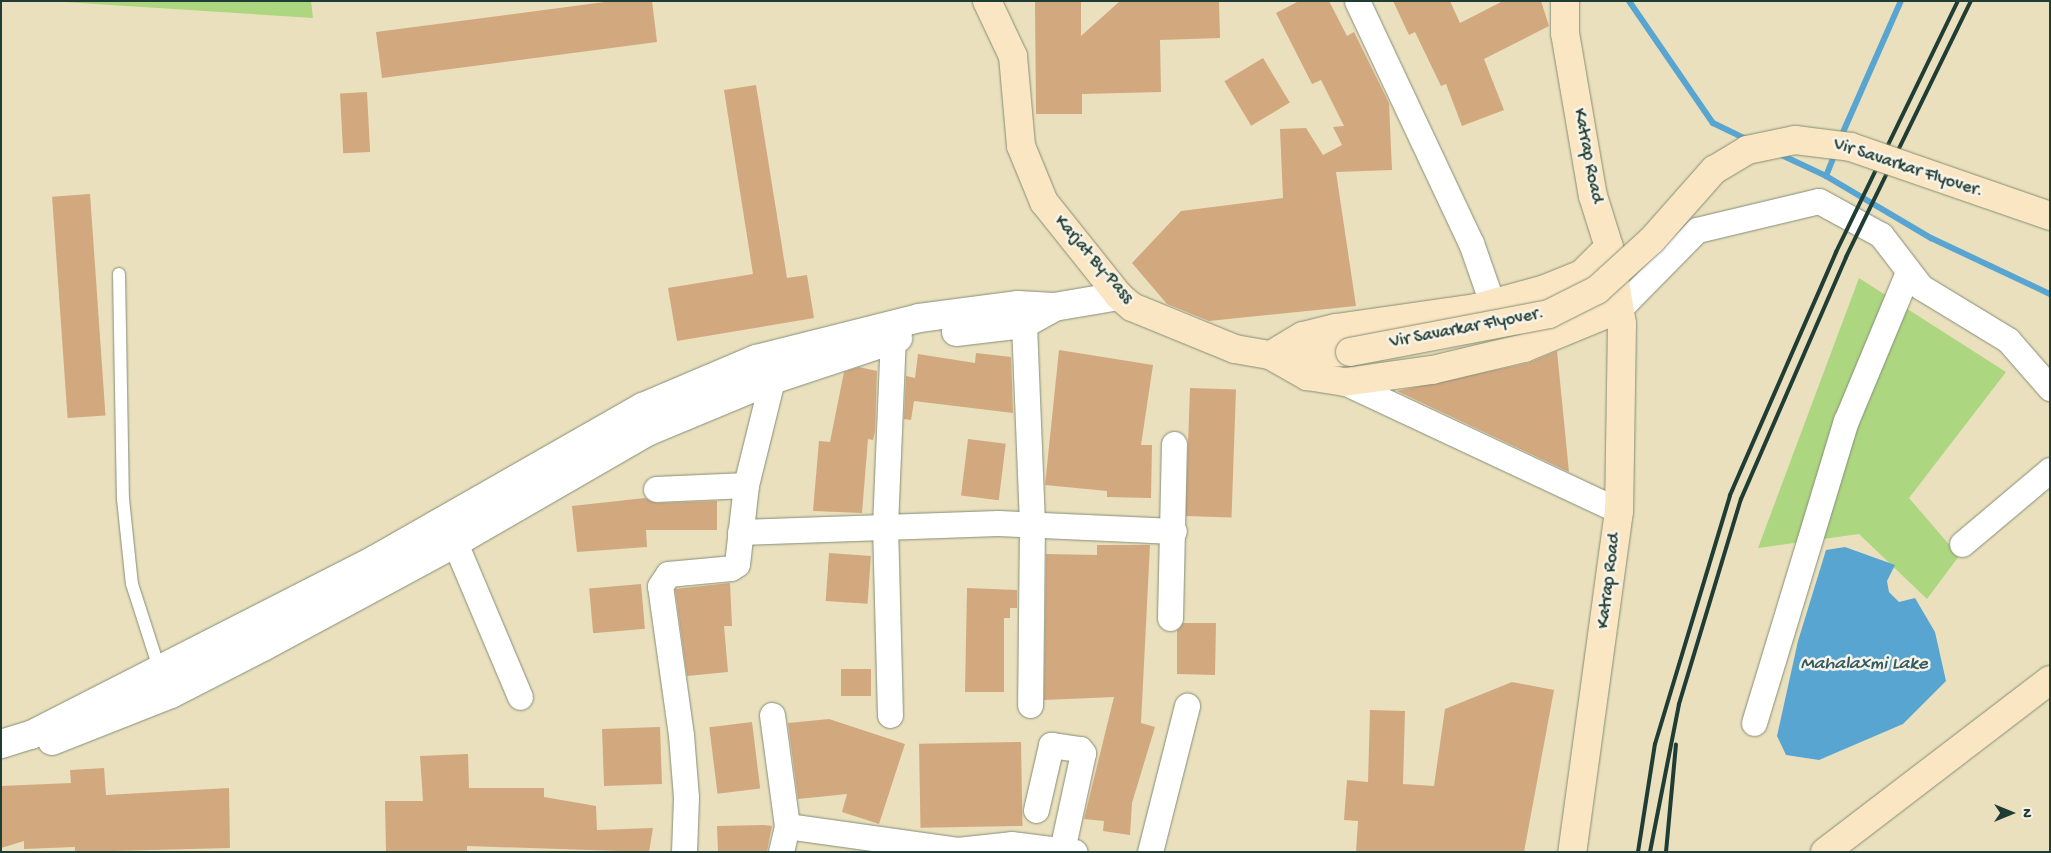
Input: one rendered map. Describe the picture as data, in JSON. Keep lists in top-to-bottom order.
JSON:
{
  "streets": {
    "main road": ["Katrap Road", "Vir Savarkar Flyover.", "Karjat By-Pass"]
  },
  "crossings": [
    ["Vir Savarkar Flyover.", "Karjat By-Pass"]
  ],
  "water": ["Mahalaxmi Lake"],
  "north": "right"
}
